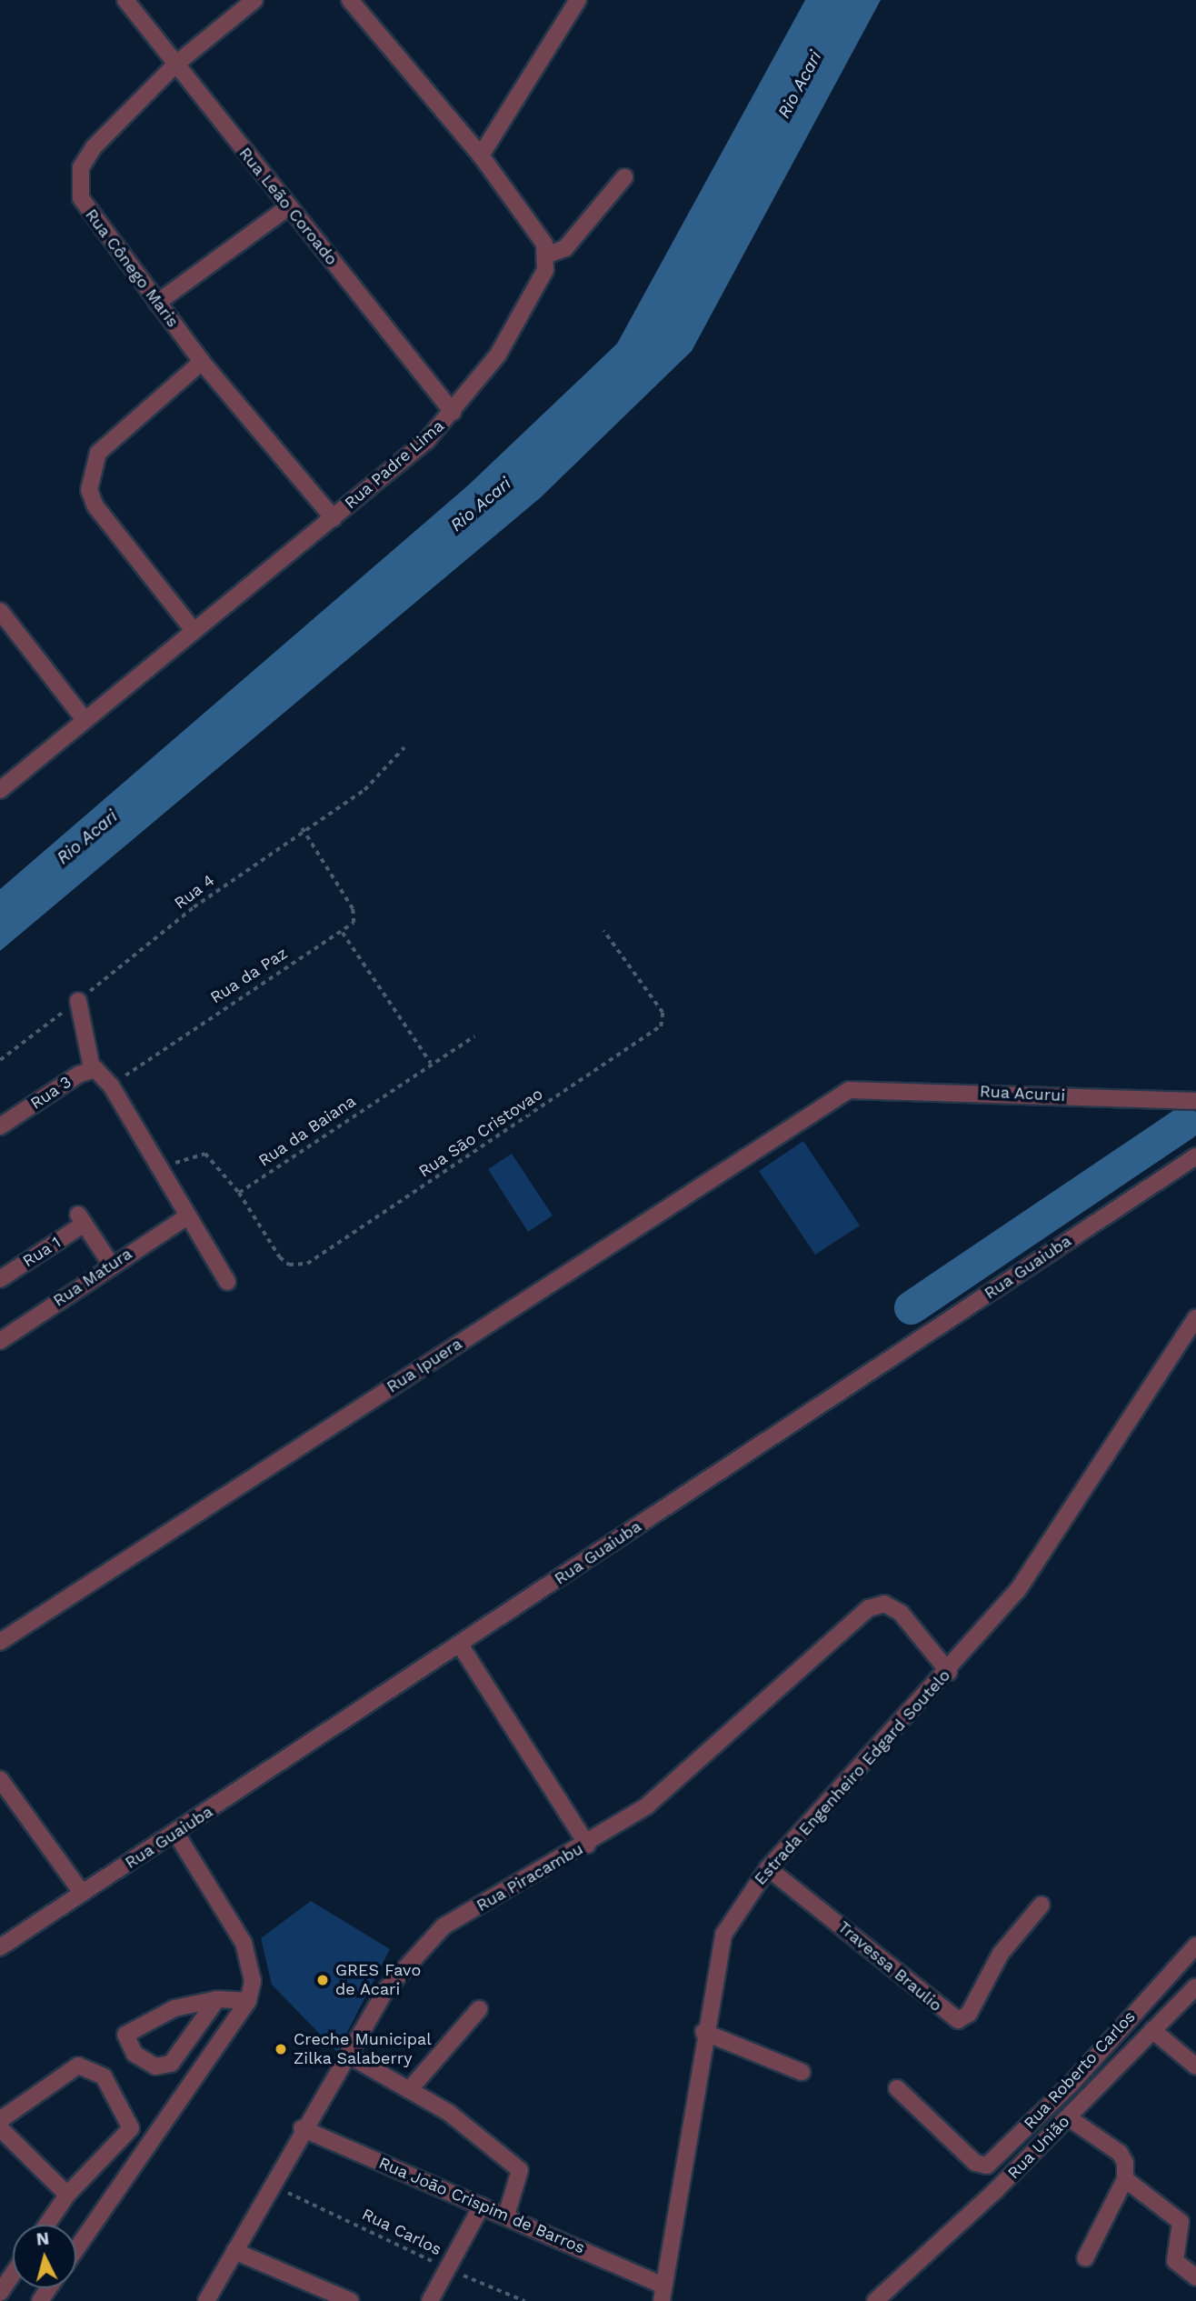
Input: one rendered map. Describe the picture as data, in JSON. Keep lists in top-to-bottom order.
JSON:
{
  "streets": {
    "street": [
      "Rua Leão Coroado",
      "Rua Cônego Maris",
      "Rua Padre Lima",
      "Rua 3",
      "Rua Acurui",
      "Rua 1",
      "Rua Guaiuba",
      "Rua Matura",
      "Rua Ipuera",
      "Estrada Engenheiro Edgard Soutelo",
      "Rua Piracambu",
      "Travessa Braulio",
      "Rua Roberto Carlos",
      "Rua União",
      "Rua Joāo Crispim de Barros"
    ],
    "path": [
      "Rua 4",
      "Rua da Paz",
      "Rua da Baiana",
      "Rua Sāo Cristovao",
      "Rua Carlos"
    ]
  },
  "crossings": [
    ["Rua Leão Coroado", "Rua Cônego Maris"],
    ["Rua Leão Coroado", "Rua Padre Lima"],
    ["Rua Cônego Maris", "Rua Padre Lima"],
    ["Rua da Paz", "Rua 3"],
    ["Rua Acurui", "Rua Ipuera"],
    ["Rua da Baiana", "Rua Sāo Cristovao"],
    ["Rua 1", "Rua Matura"],
    ["Estrada Engenheiro Edgard Soutelo", "Rua Piracambu"],
    ["Estrada Engenheiro Edgard Soutelo", "Travessa Braulio"],
    ["Estrada Engenheiro Edgard Soutelo", "Rua Joāo Crispim de Barros"],
    ["Rua Piracambu", "Rua Joāo Crispim de Barros"],
    ["Rua Piracambu", "Rua Carlos"]
  ],
  "water": ["Rio Acari"],
  "places": ["GRES Favo de Acari", "Creche Municipal Zilka Salaberry"],
  "north": "top"
}
